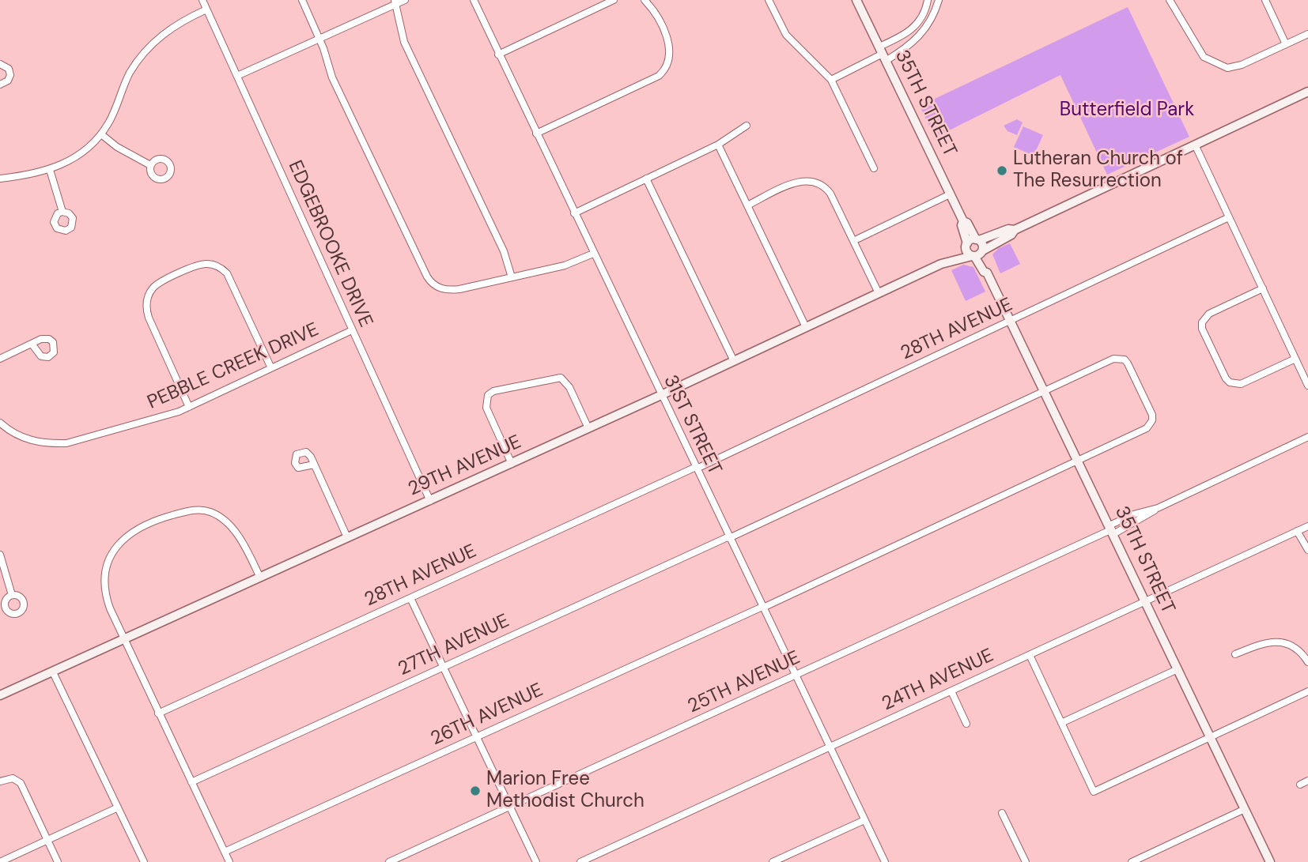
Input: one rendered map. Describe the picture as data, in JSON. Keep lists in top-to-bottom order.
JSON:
{
  "streets": {
    "street": [
      "35TH STREET",
      "EDGEBROOKE DRIVE",
      "28TH AVENUE",
      "PEBBLE CREEK DRIVE",
      "31ST STREET",
      "29TH AVENUE",
      "27TH AVENUE",
      "24TH AVENUE",
      "25TH AVENUE",
      "26TH AVENUE"
    ]
  },
  "crossings": [
    ["35TH STREET", "28TH AVENUE"],
    ["35TH STREET", "29TH AVENUE"],
    ["35TH STREET", "27TH AVENUE"],
    ["35TH STREET", "24TH AVENUE"],
    ["35TH STREET", "25TH AVENUE"],
    ["35TH STREET", "26TH AVENUE"],
    ["EDGEBROOKE DRIVE", "PEBBLE CREEK DRIVE"],
    ["EDGEBROOKE DRIVE", "29TH AVENUE"],
    ["28TH AVENUE", "31ST STREET"],
    ["31ST STREET", "29TH AVENUE"],
    ["31ST STREET", "27TH AVENUE"],
    ["31ST STREET", "24TH AVENUE"],
    ["31ST STREET", "25TH AVENUE"],
    ["31ST STREET", "26TH AVENUE"],
    ["27TH AVENUE", "26TH AVENUE"]
  ],
  "parks": ["Butterfield Park"],
  "places": ["Lutheran Church of The Resurrection", "Marion Free Methodist Church"]
}
